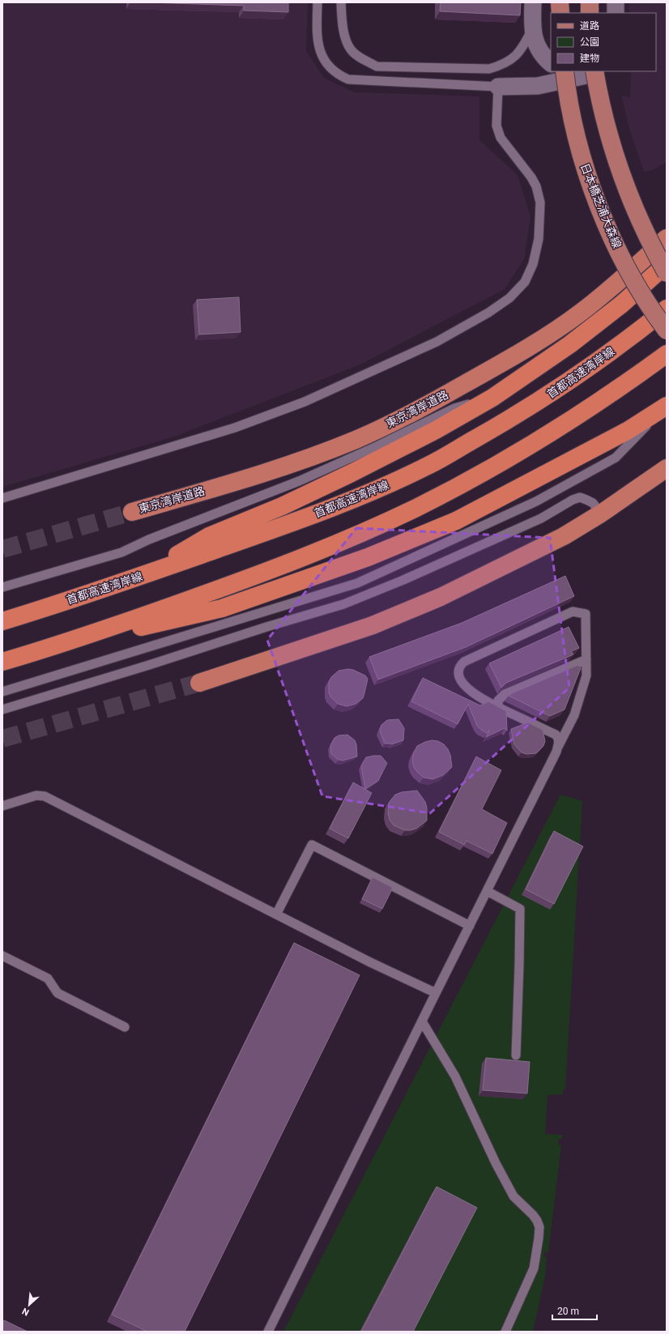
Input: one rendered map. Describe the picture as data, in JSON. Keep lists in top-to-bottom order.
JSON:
{
  "streets": {
    "highway": ["首都高速湾岸線", "東京湾岸道路"],
    "main road": ["日本橋芝浦大森線"]
  },
  "legend": ["道路", "公園", "建物"],
  "scale_bar": "20 m",
  "north": "bottom left"
}
